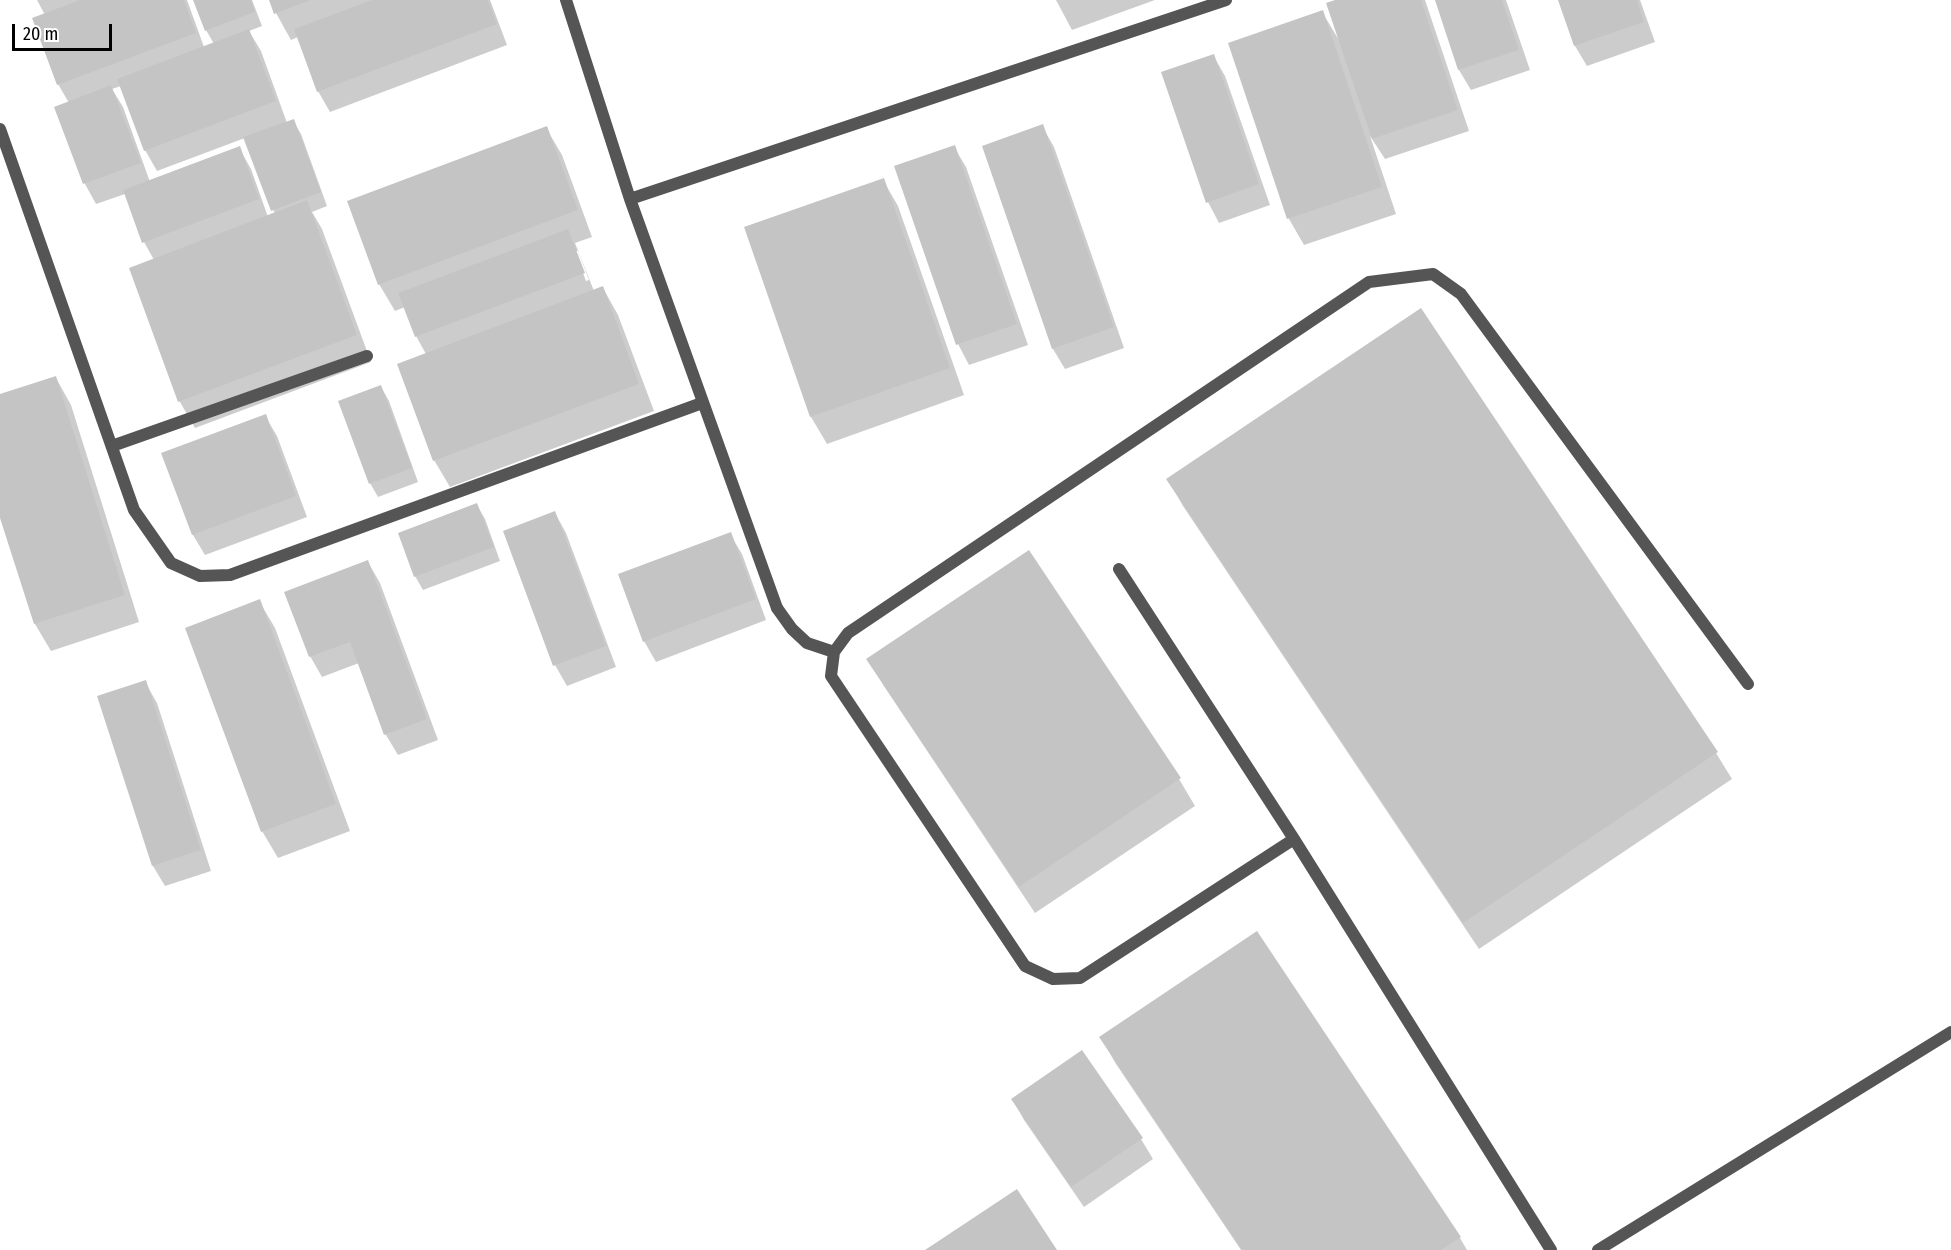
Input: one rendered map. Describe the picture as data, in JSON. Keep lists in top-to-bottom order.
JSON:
{
  "scale_bar": "20 m"
}
